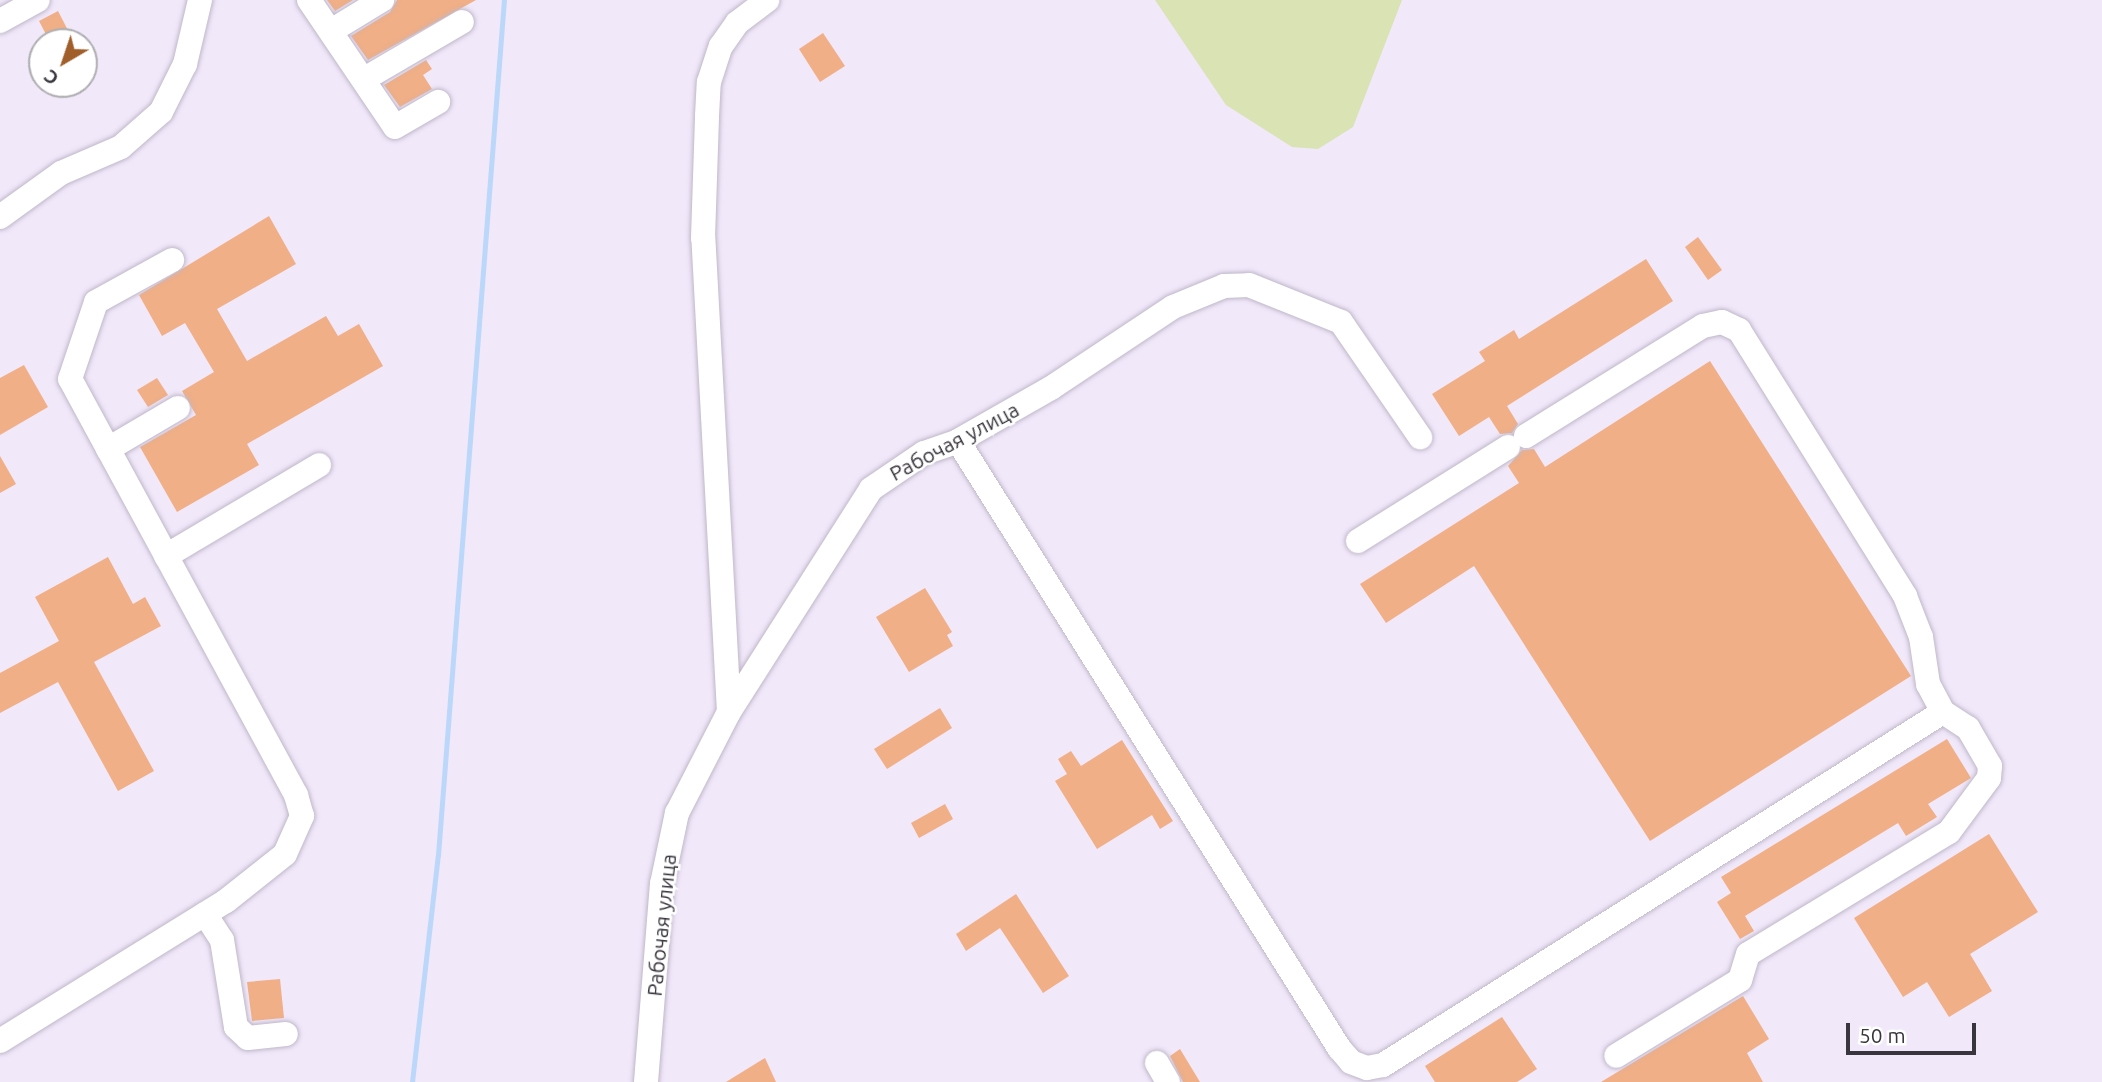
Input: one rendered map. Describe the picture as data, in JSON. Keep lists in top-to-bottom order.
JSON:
{
  "streets": {
    "lane": ["Рабочая улица"]
  },
  "scale_bar": "50 m",
  "north": "bottom left"
}
